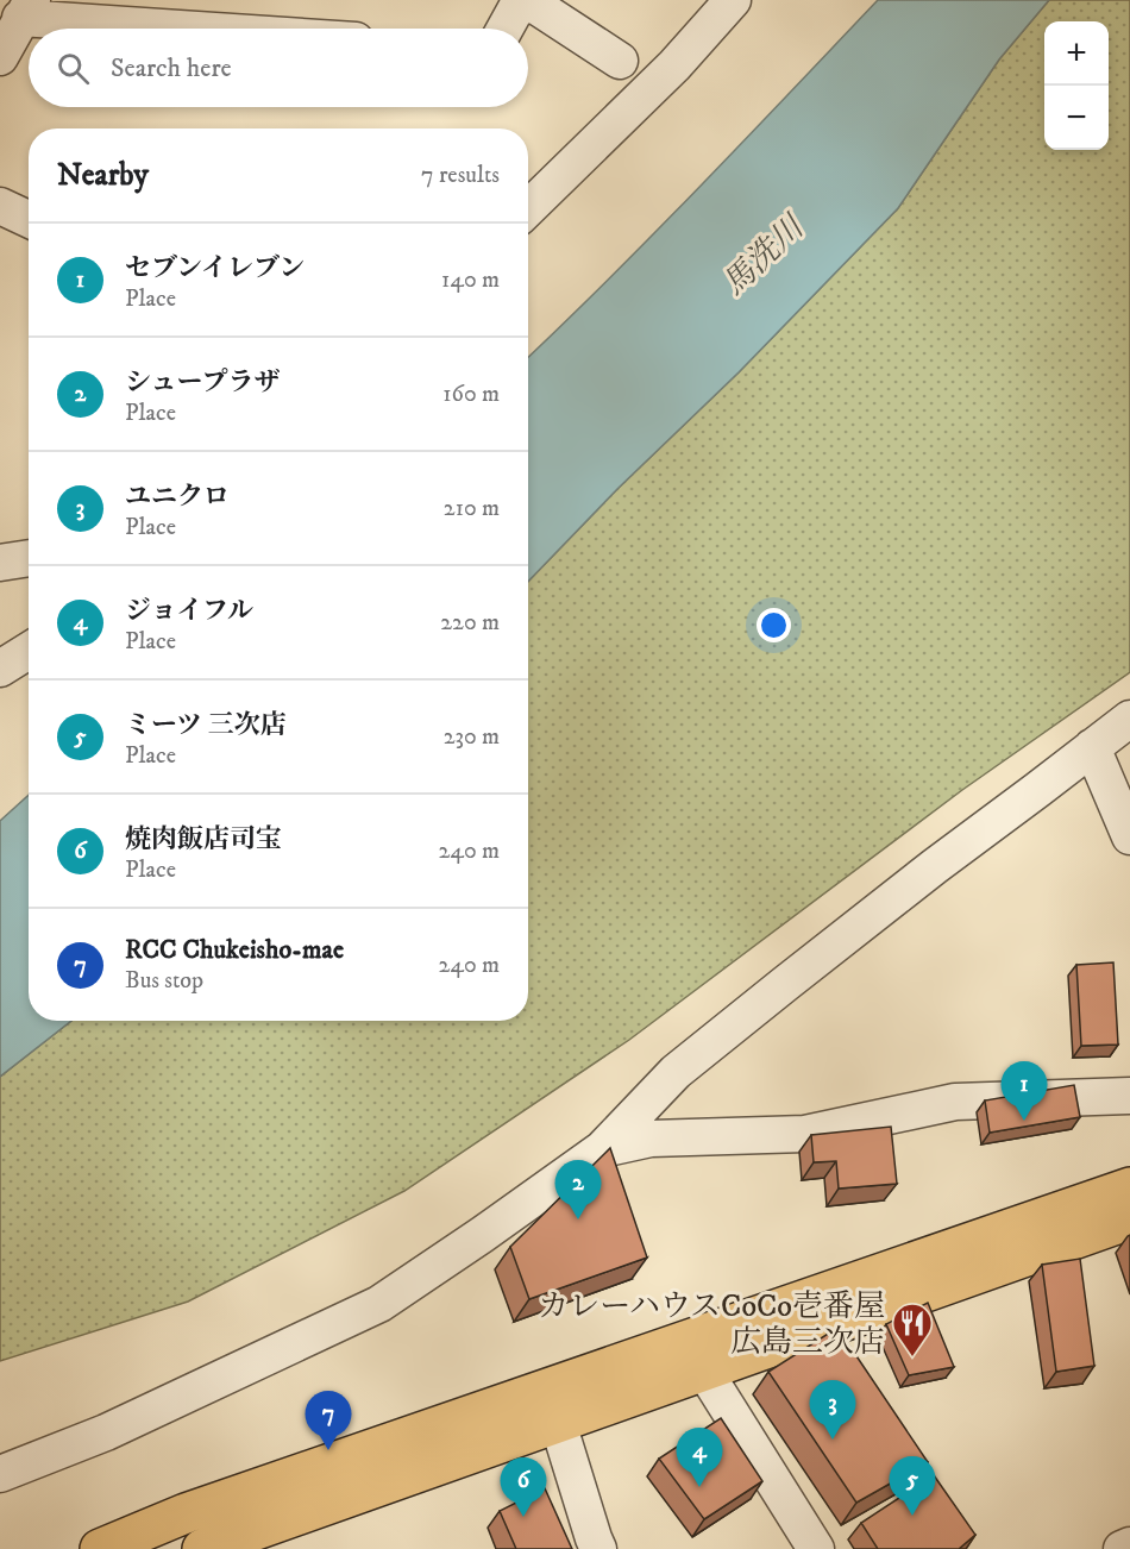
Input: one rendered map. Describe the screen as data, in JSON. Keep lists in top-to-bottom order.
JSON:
{
  "water": ["馬洗川"],
  "places": {
    "restaurant": ["カレーハウスCoCo壱番屋 広島三次店"]
  },
  "page": {
    "map_buttons": ["+", "−"],
    "search": "Search here",
    "heading": ["Nearby", "7 results"],
    "list": [
      {
        "mark": "1",
        "name": "セブンイレブン",
        "note": "Place",
        "value": "140 m"
      },
      {
        "mark": "2",
        "name": "シュープラザ",
        "note": "Place",
        "value": "160 m"
      },
      {
        "mark": "3",
        "name": "ユニクロ",
        "note": "Place",
        "value": "210 m"
      },
      {
        "mark": "4",
        "name": "ジョイフル",
        "note": "Place",
        "value": "220 m"
      },
      {
        "mark": "5",
        "name": "ミーツ 三次店",
        "note": "Place",
        "value": "230 m"
      },
      {
        "mark": "6",
        "name": "焼肉飯店司宝",
        "note": "Place",
        "value": "240 m"
      },
      {
        "mark": "7",
        "name": "RCC Chukeisho-mae",
        "note": "Bus stop",
        "value": "240 m"
      }
    ],
    "pins": [
      "1",
      "2",
      "3",
      "7",
      "4",
      "5",
      "6"
    ]
  }
}
